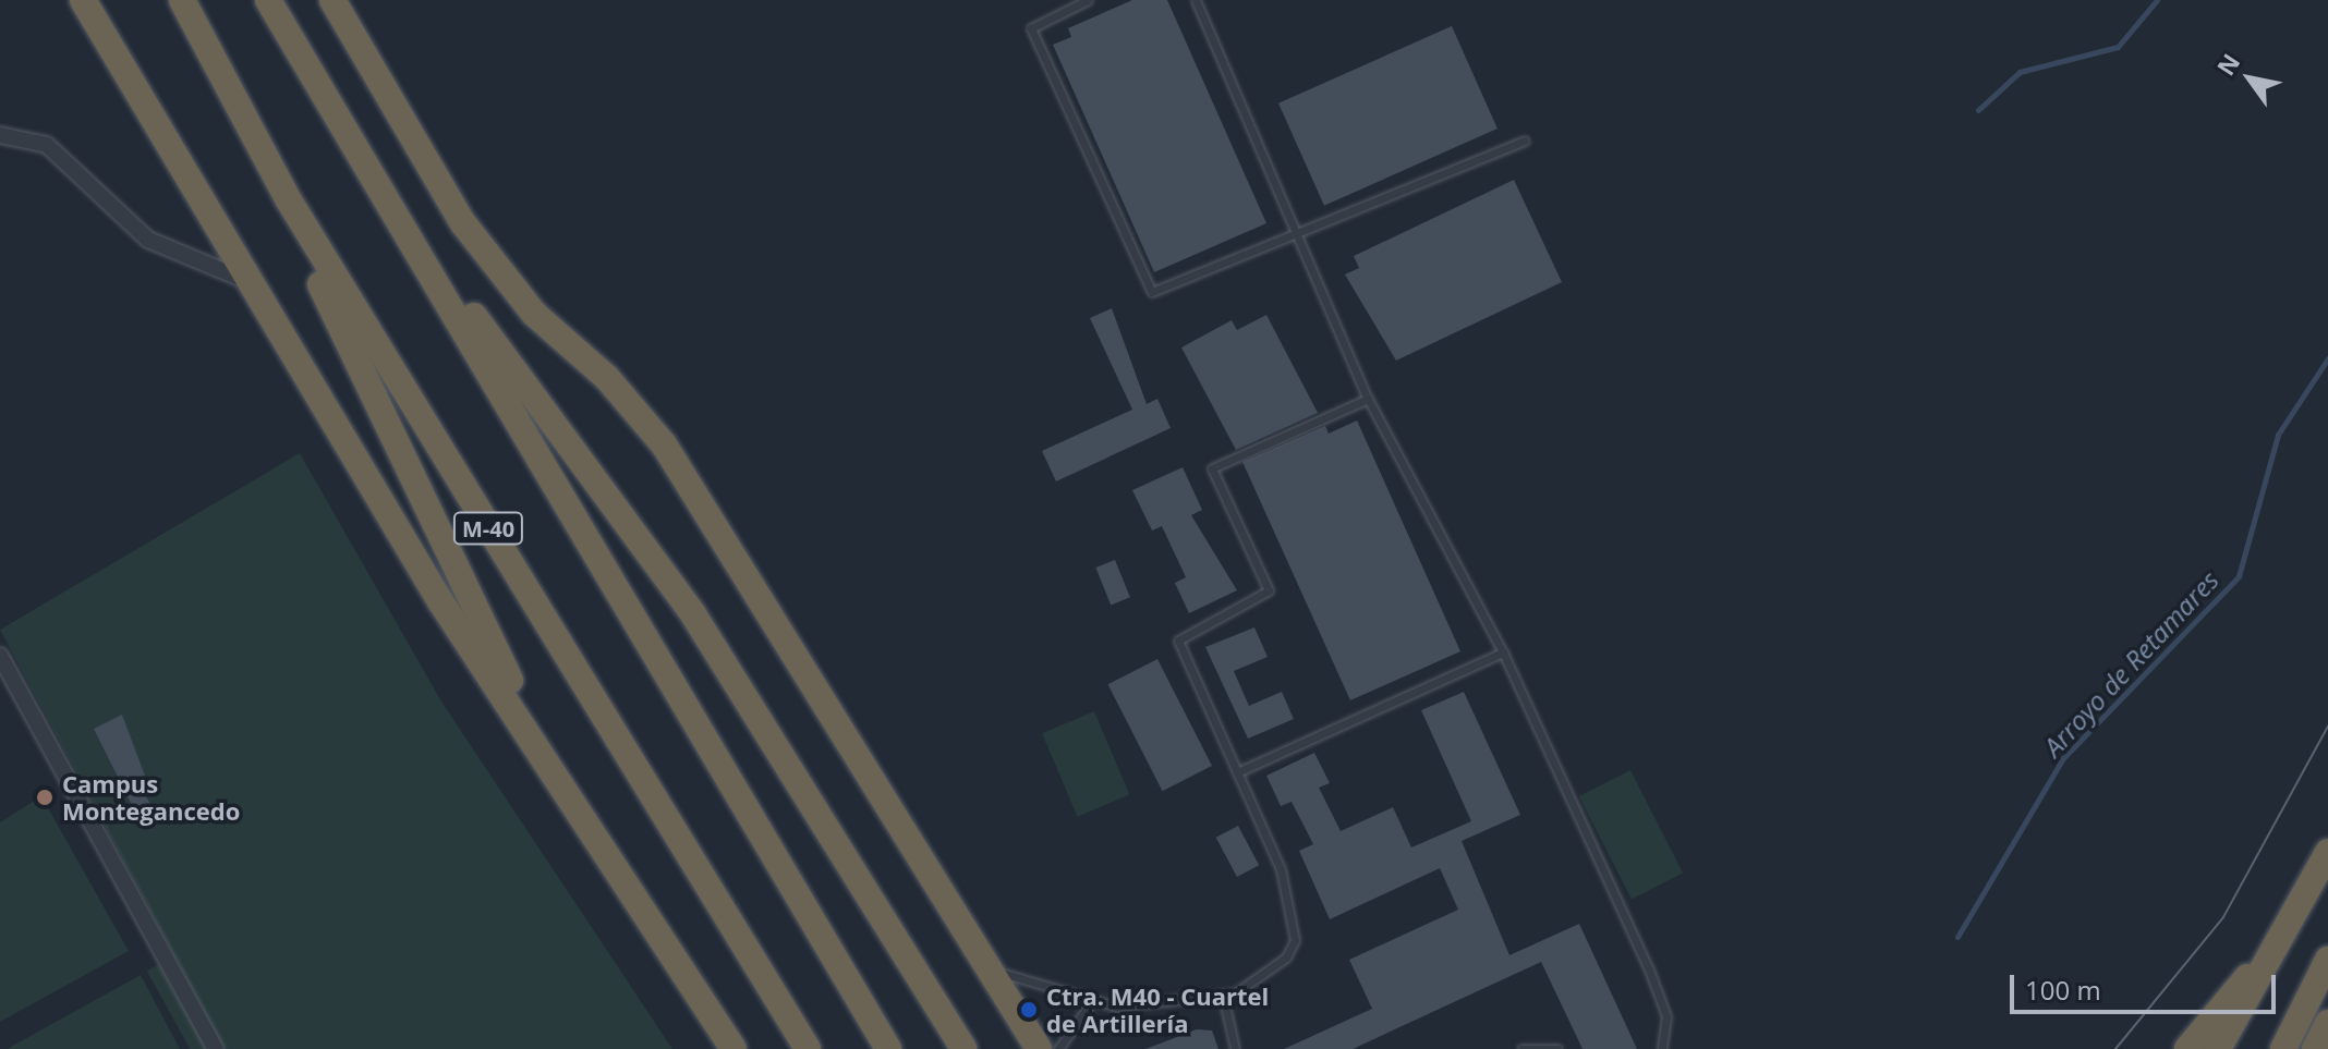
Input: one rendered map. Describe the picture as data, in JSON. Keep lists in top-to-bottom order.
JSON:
{
  "streets": {
    "highway": ["M-40"]
  },
  "water": ["Arroyo de Retamares"],
  "places": ["Campus Montegancedo", "Ctra. M40 - Cuartel de Artillería"],
  "scale_bar": "100 m",
  "north": "top left"
}
